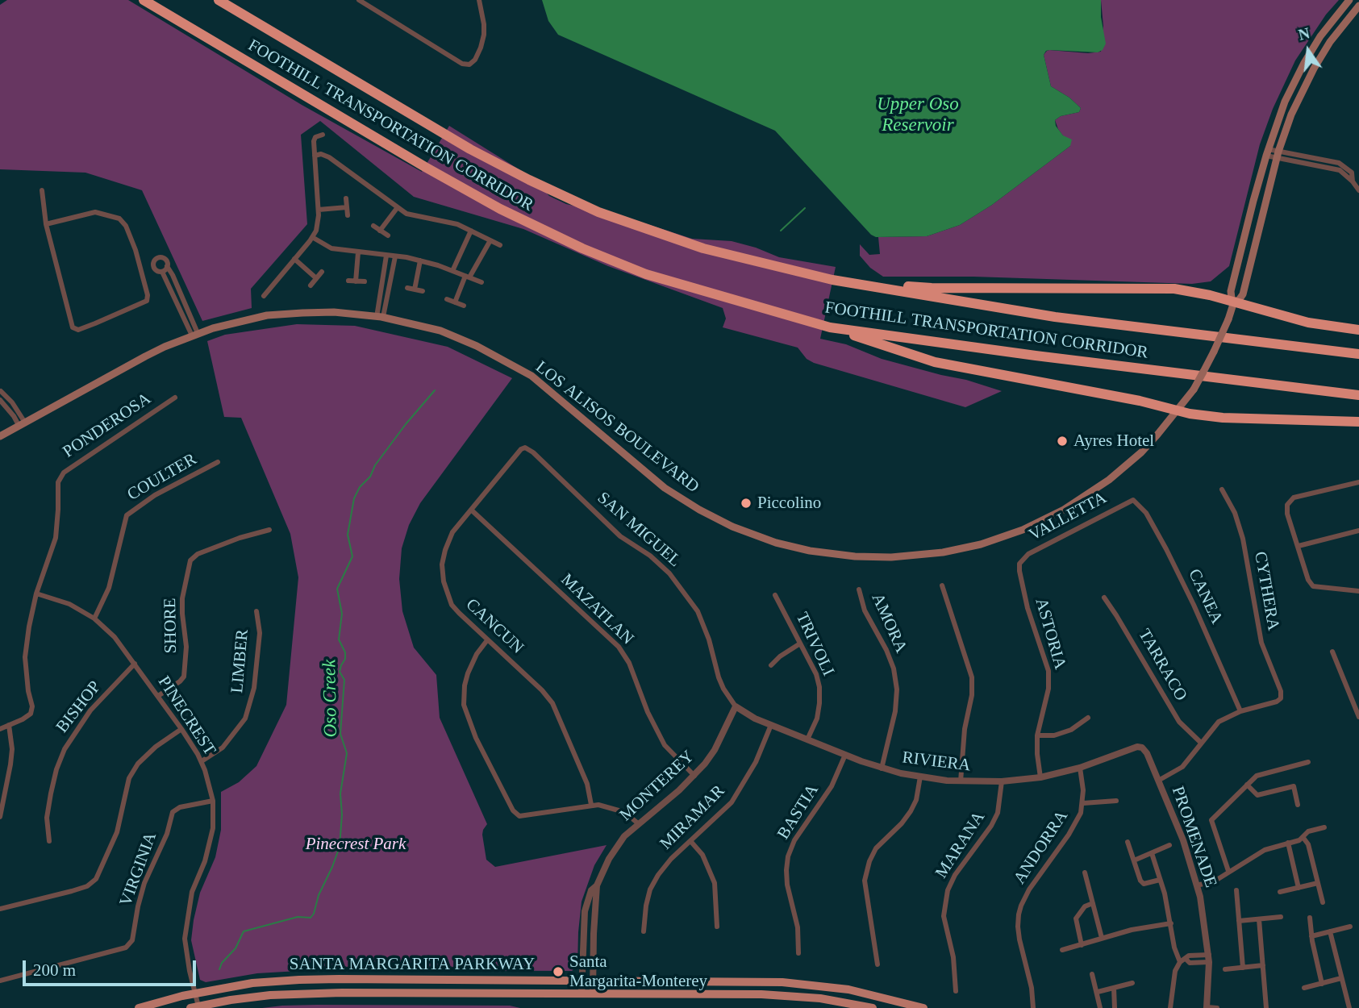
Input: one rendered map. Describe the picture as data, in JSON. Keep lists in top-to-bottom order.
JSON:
{
  "streets": {
    "highway": ["FOOTHILL TRANSPORTATION CORRIDOR"],
    "main road": ["LOS ALISOS BOULEVARD", "SANTA MARGARITA PARKWAY"],
    "street": [
      "PONDEROSA",
      "COULTER",
      "VALLETTA",
      "SAN MIGUEL",
      "CYTHERA",
      "CANEA",
      "MAZATLAN",
      "AMORA",
      "SHORE",
      "CANCUN",
      "ASTORIA",
      "TRIVOLI",
      "LIMBER",
      "TARRACO",
      "BISHOP",
      "PINECREST",
      "RIVIERA",
      "MONTEREY",
      "BASTIA",
      "MIRAMAR",
      "PROMENADE",
      "MARANA",
      "ANDORRA",
      "VIRGINIA"
    ]
  },
  "crossings": [
    ["PONDEROSA", "PINECREST"],
    ["COULTER", "PINECREST"],
    ["VALLETTA", "CANEA"],
    ["VALLETTA", "ASTORIA"],
    ["SAN MIGUEL", "CANCUN"],
    ["SAN MIGUEL", "RIVIERA"],
    ["SAN MIGUEL", "MONTEREY"],
    ["CYTHERA", "CANEA"],
    ["MAZATLAN", "CANCUN"],
    ["MAZATLAN", "MONTEREY"],
    ["AMORA", "RIVIERA"],
    ["SHORE", "PINECREST"],
    ["ASTORIA", "RIVIERA"],
    ["TRIVOLI", "RIVIERA"],
    ["LIMBER", "PINECREST"],
    ["BISHOP", "PINECREST"],
    ["PINECREST", "VIRGINIA"],
    ["PINECREST", "SANTA MARGARITA PARKWAY"],
    ["RIVIERA", "MONTEREY"],
    ["RIVIERA", "BASTIA"],
    ["RIVIERA", "MIRAMAR"],
    ["RIVIERA", "PROMENADE"],
    ["RIVIERA", "MARANA"],
    ["RIVIERA", "ANDORRA"],
    ["MONTEREY", "SANTA MARGARITA PARKWAY"]
  ],
  "water": ["Upper Oso Reservoir", "Oso Creek"],
  "parks": ["Pinecrest Park"],
  "places": ["Ayres Hotel", "Piccolino", "Santa Margarita-Monterey"],
  "scale_bar": "200 m",
  "north": "top"
}
